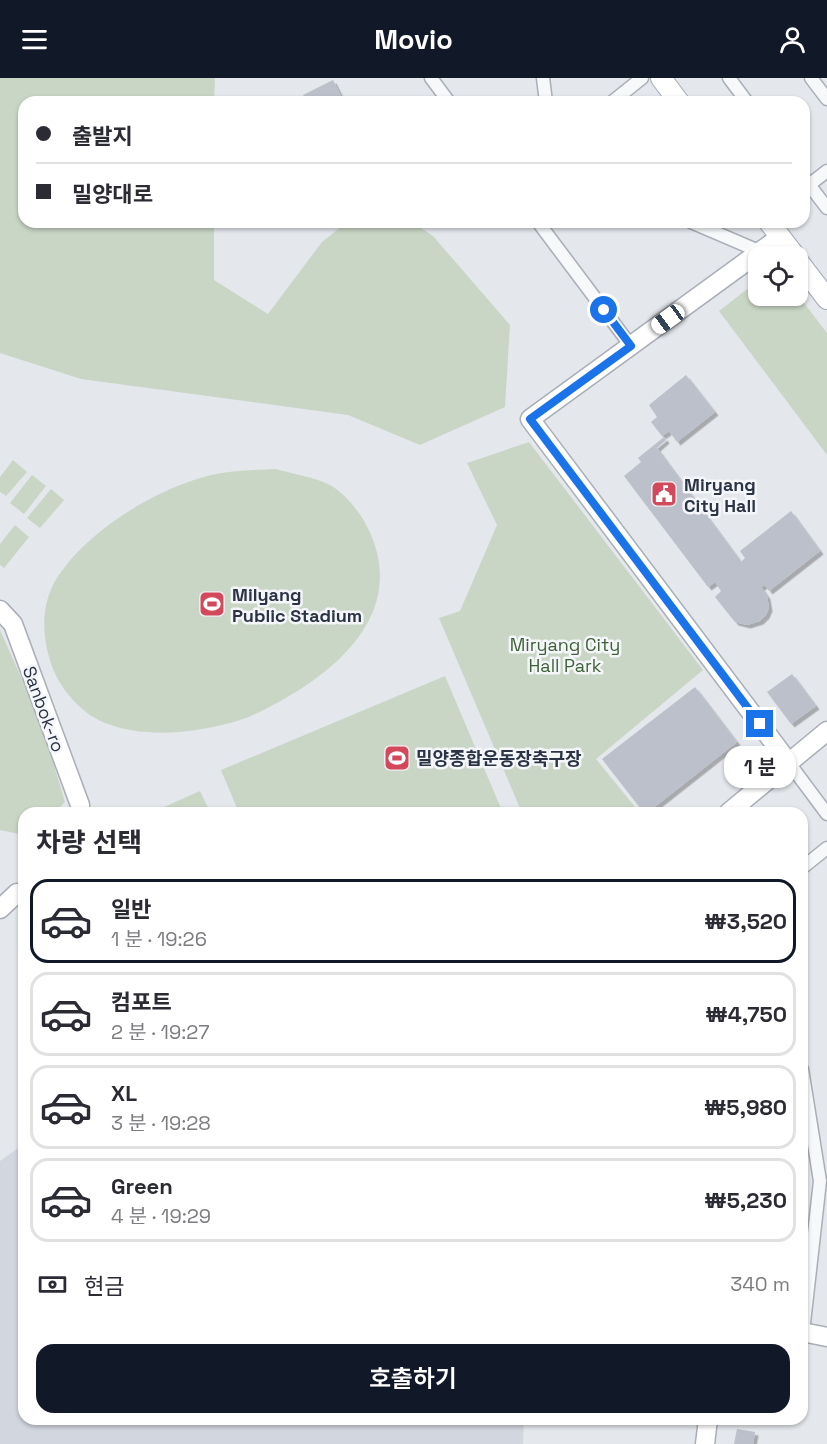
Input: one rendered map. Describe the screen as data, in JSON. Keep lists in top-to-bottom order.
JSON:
{
  "streets": {
    "street": ["Sanbok-ro"]
  },
  "parks": ["Miryang City Hall Park"],
  "places": {
    "public building": ["Miryang City Hall"],
    "sports": ["Milyang Public Stadium", "밀양종합운동장축구장"]
  },
  "page": {
    "header": "Movio",
    "banner": ["출발지", "밀양대로"],
    "bubble": "1 분",
    "heading": "차량 선택",
    "list": [
      {
        "name": "일반",
        "note": "1 분 · 19:26",
        "value": "₩3,520"
      },
      {
        "name": "컴포트",
        "note": "2 분 · 19:27",
        "value": "₩4,750"
      },
      {
        "name": "XL",
        "note": "3 분 · 19:28",
        "value": "₩5,980"
      },
      {
        "name": "Green",
        "note": "4 분 · 19:29",
        "value": "₩5,230"
      }
    ],
    "pay": ["현금", "340 m"],
    "buttons": "호출하기"
  }
}
